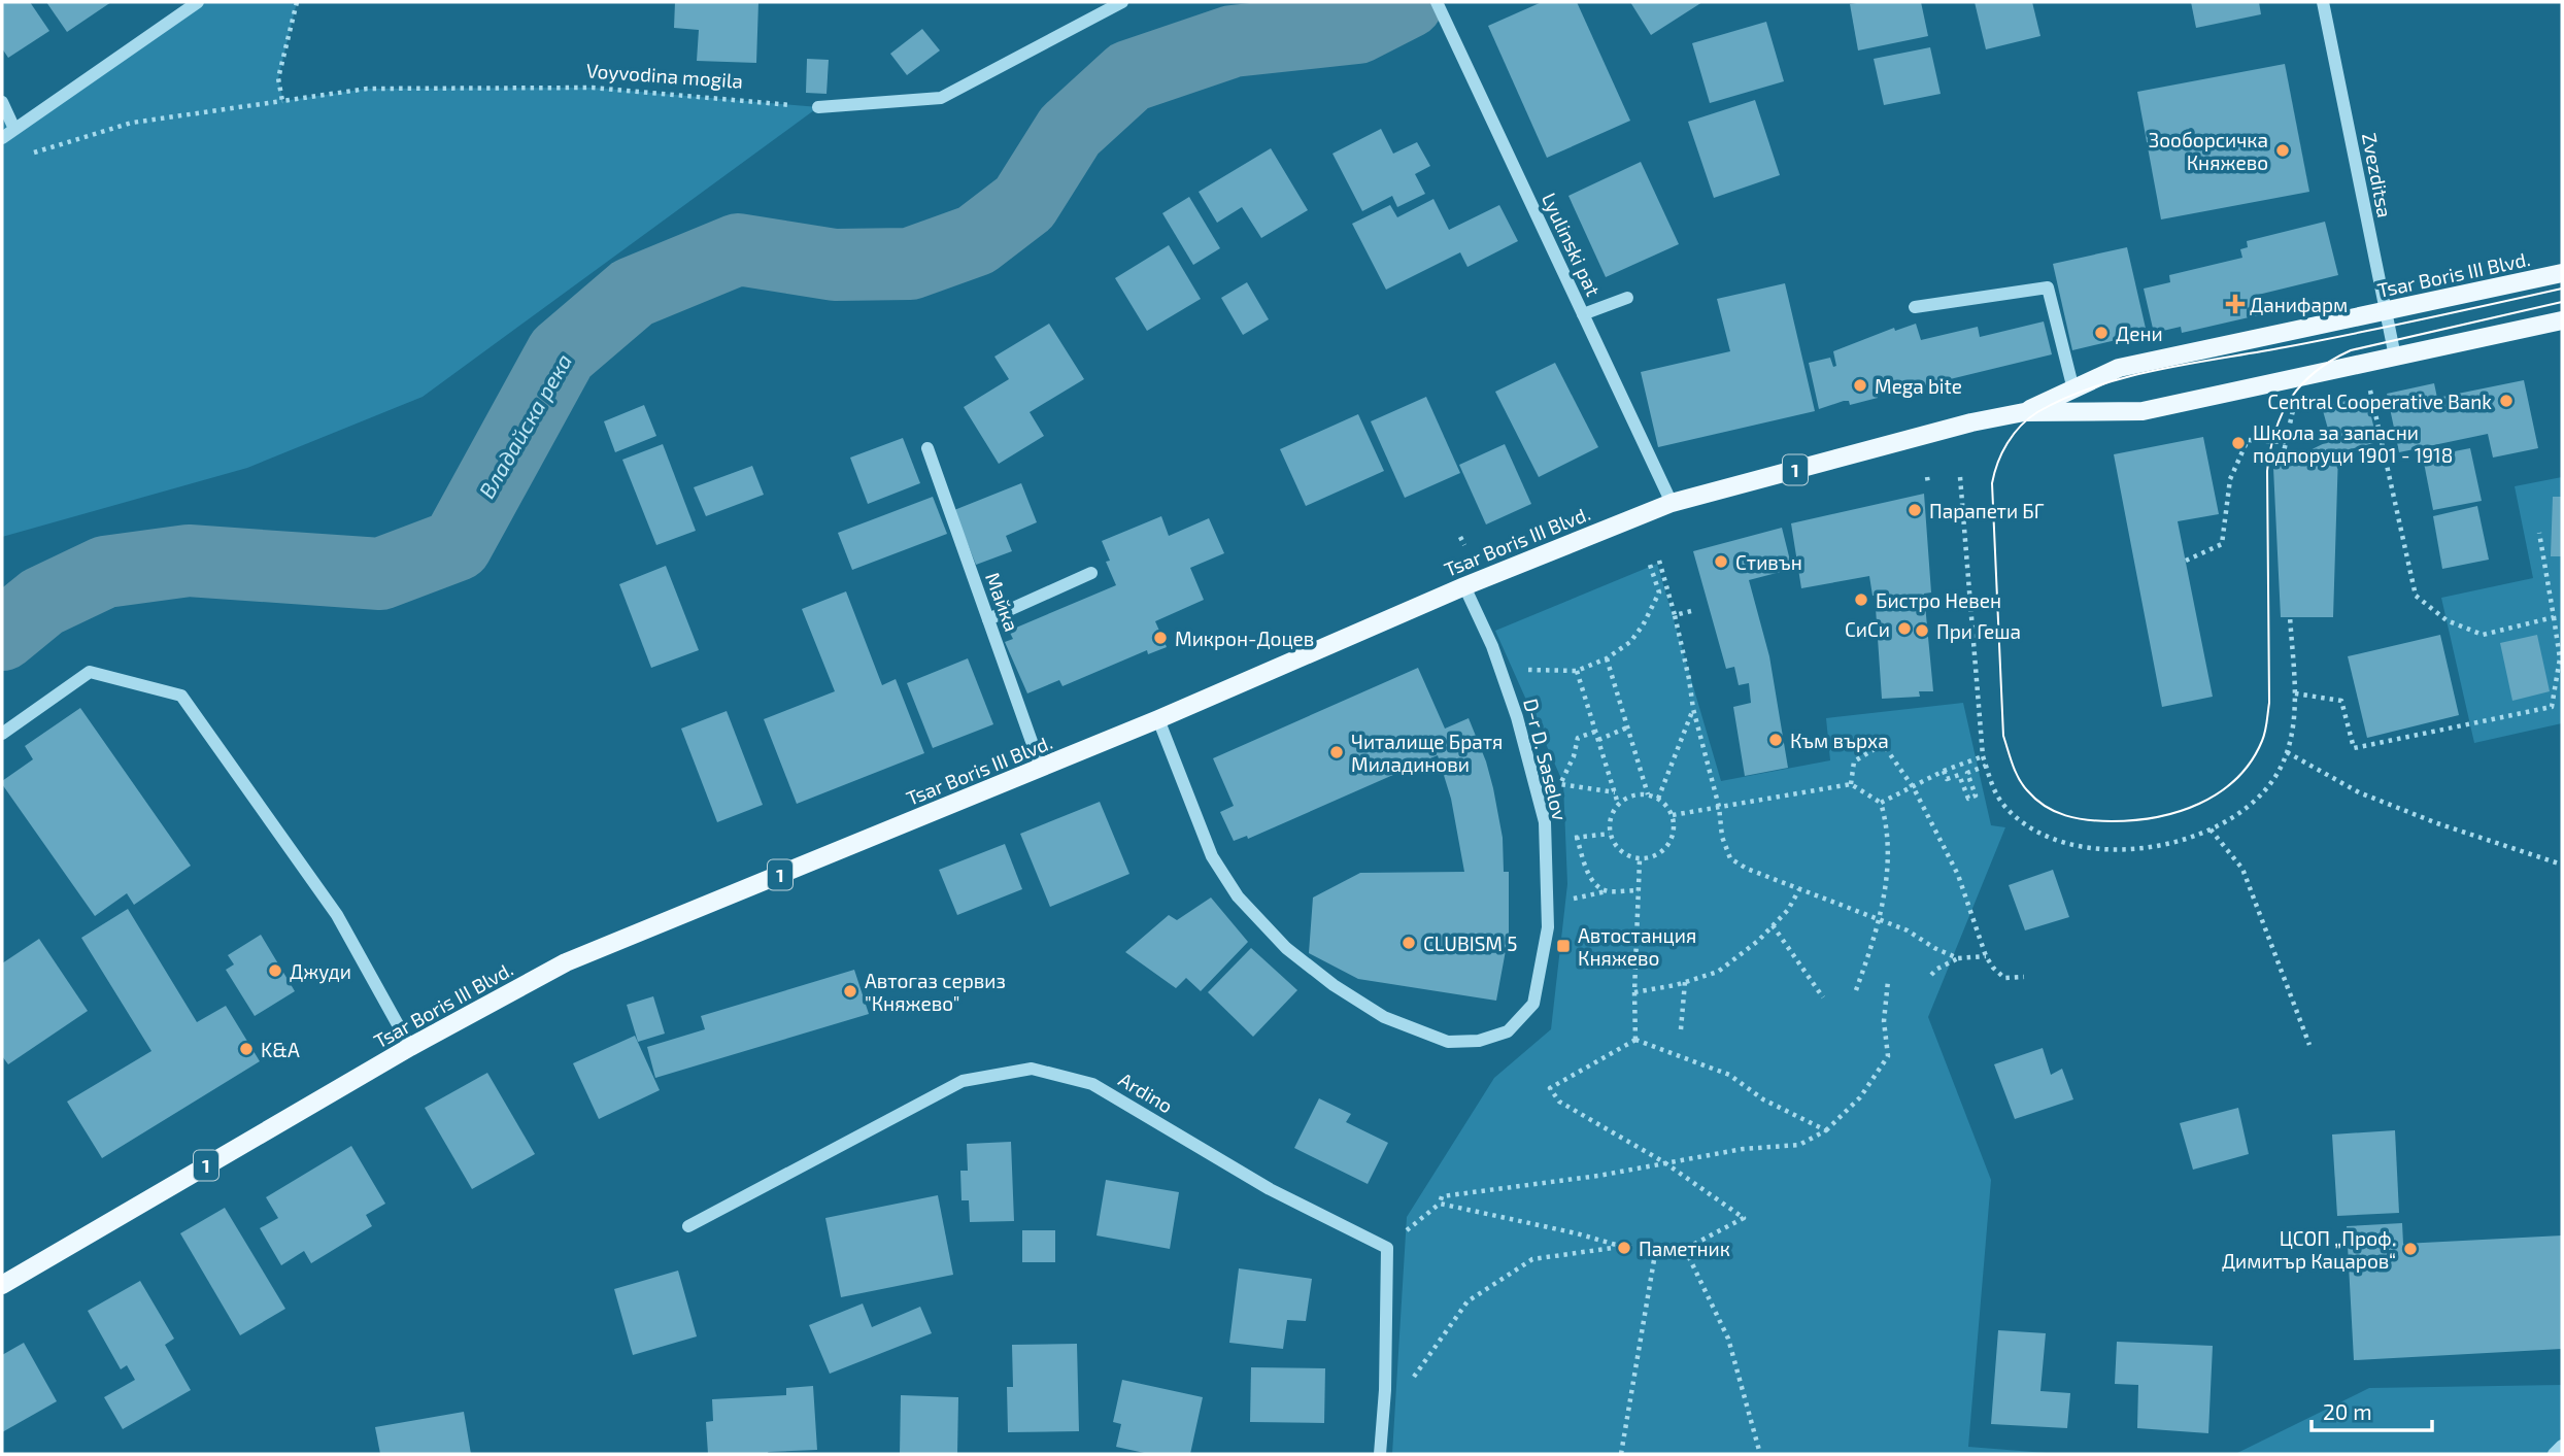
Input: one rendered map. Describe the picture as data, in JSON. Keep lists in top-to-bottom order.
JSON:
{
  "streets": {
    "main road": ["Tsar Boris III Blvd.", "1"],
    "street": [
      "Zvezditsa",
      "Lyulinski pat",
      "Майка",
      "D-r D. Saselov",
      "Ardino"
    ],
    "path": ["Voyvodina mogila"]
  },
  "crossings": [
    ["Zvezditsa", "Tsar Boris III Blvd."],
    ["Lyulinski pat", "Tsar Boris III Blvd."],
    ["Tsar Boris III Blvd.", "Майка"],
    ["Tsar Boris III Blvd.", "D-r D. Saselov"]
  ],
  "water": ["Владайска река"],
  "places": {
    "other": [
      "Зооборсичка Княжево",
      "Дени",
      "Mega bite",
      "Central Cooperative Bank",
      "Школа за запасни подпоруци 1901 - 1918",
      "Парапети БГ",
      "Стивън",
      "Бистро Невен",
      "СиСи",
      "При Геша",
      "Микрон-Доцев",
      "Към върха",
      "Читалище Братя Миладинови",
      "CLUBISM 5",
      "Джуди",
      "Автогаз сервиз \"Княжево\"",
      "K&A",
      "Паметник",
      "ЦСОП „Проф. Димитър Кацаров“"
    ],
    "health": ["Данифарм"],
    "transit": ["Автостанция Княжево"]
  },
  "scale_bar": "20 m"
}
